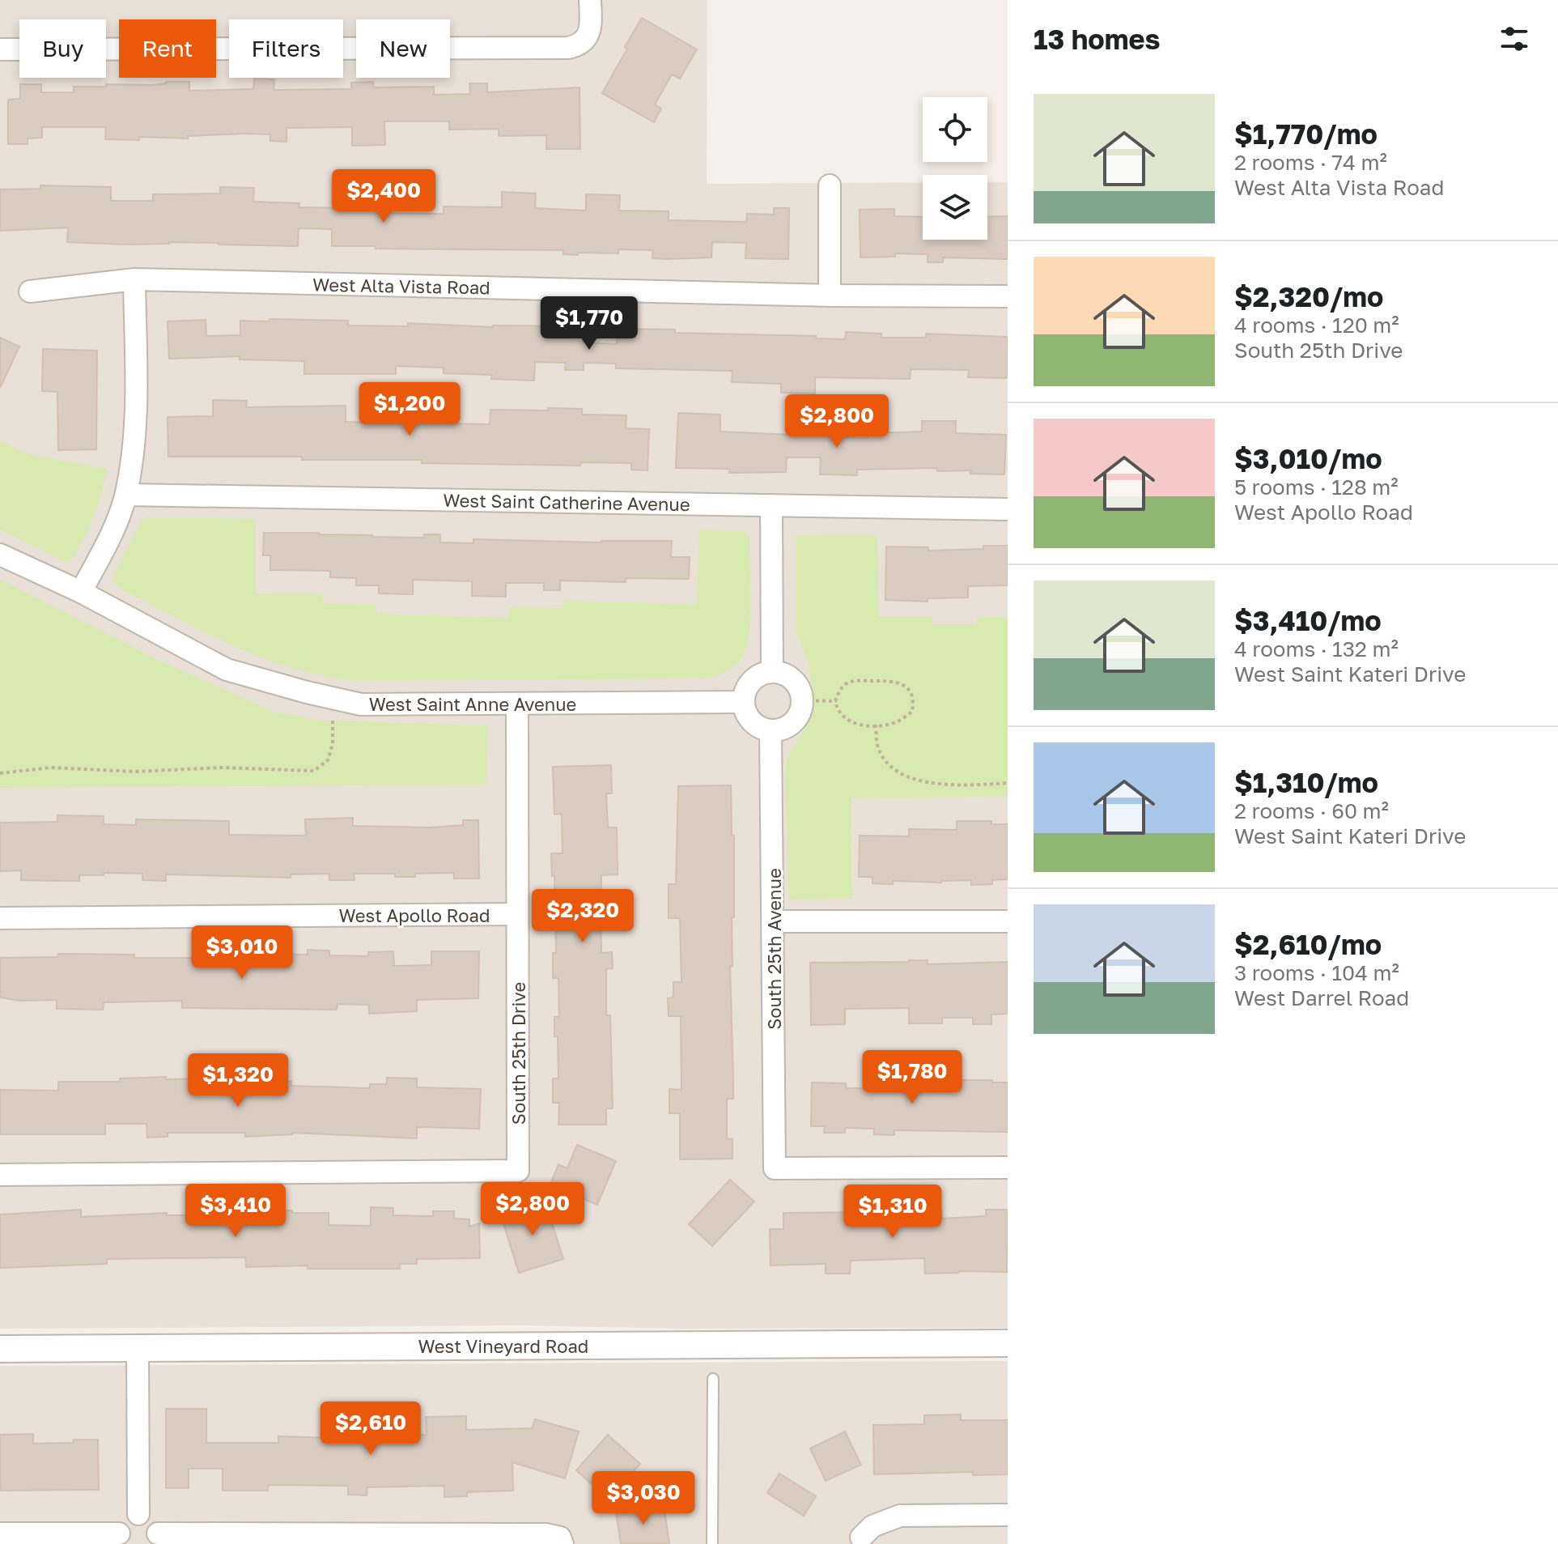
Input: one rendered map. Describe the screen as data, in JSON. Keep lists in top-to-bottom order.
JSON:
{
  "streets": {
    "street": [
      "West Alta Vista Road",
      "West Saint Catherine Avenue",
      "West Saint Anne Avenue",
      "West Apollo Road",
      "South 25th Avenue",
      "South 25th Drive",
      "West Vineyard Road"
    ]
  },
  "crossings": [
    ["West Saint Anne Avenue", "South 25th Avenue"],
    ["West Saint Anne Avenue", "South 25th Drive"],
    ["West Apollo Road", "South 25th Drive"]
  ],
  "page": {
    "heading": "13 homes",
    "chip": [
      "Buy",
      "Rent",
      "Filters",
      "New"
    ],
    "list": [
      {
        "name": "$1,770/mo",
        "note": "2 rooms · 74 m² · West Alta Vista Road"
      },
      {
        "name": "$2,320/mo",
        "note": "4 rooms · 120 m² · South 25th Drive"
      },
      {
        "name": "$3,010/mo",
        "note": "5 rooms · 128 m² · West Apollo Road"
      },
      {
        "name": "$3,410/mo",
        "note": "4 rooms · 132 m² · West Saint Kateri Drive"
      },
      {
        "name": "$1,310/mo",
        "note": "2 rooms · 60 m² · West Saint Kateri Drive"
      },
      {
        "name": "$2,610/mo",
        "note": "3 rooms · 104 m² · West Darrel Road"
      }
    ],
    "price": [
      "$2,400",
      "$1,770",
      "$1,200",
      "$2,800",
      "$2,320",
      "$3,010",
      "$1,780",
      "$1,320",
      "$2,800",
      "$3,410",
      "$1,310",
      "$2,610",
      "$3,030"
    ]
  }
}
